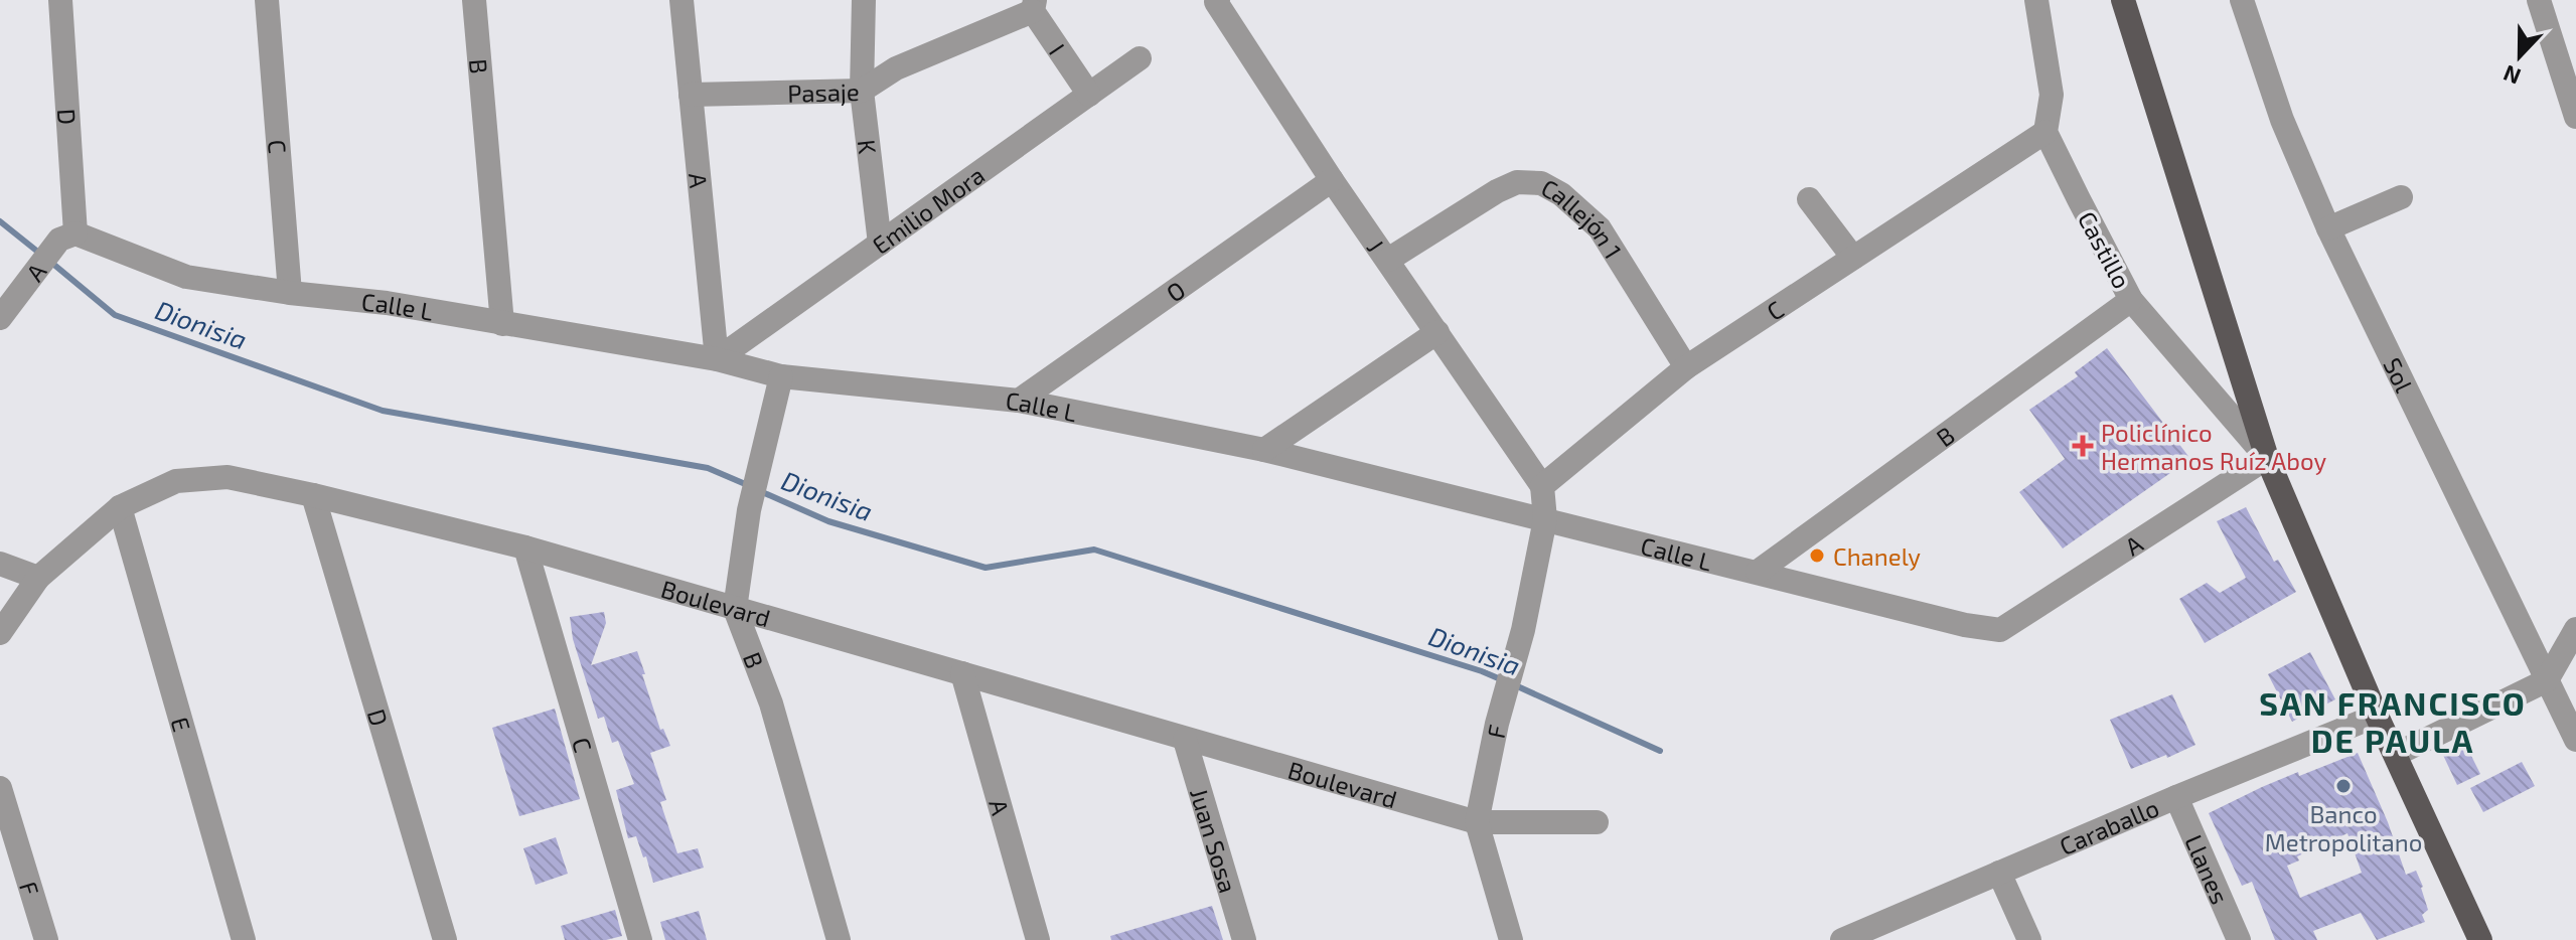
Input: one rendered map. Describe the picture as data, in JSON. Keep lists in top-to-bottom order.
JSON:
{
  "streets": {
    "street": [
      "I",
      "B",
      "Pasaje",
      "D",
      "C",
      "K",
      "A",
      "Emilio Mora",
      "Callejón 1",
      "J",
      "Castillo",
      "O",
      "Calle L",
      "Sol",
      "Boulevard",
      "E",
      "F",
      "Caraballo",
      "Juan Sosa",
      "Llanes"
    ]
  },
  "crossings": [
    ["I", "Pasaje"],
    ["I", "Emilio Mora"],
    ["B", "Castillo"],
    ["B", "Calle L"],
    ["B", "Boulevard"],
    ["Pasaje", "K"],
    ["Pasaje", "A"],
    ["D", "A"],
    ["D", "Calle L"],
    ["D", "Boulevard"],
    ["C", "Callejón 1"],
    ["C", "J"],
    ["C", "Castillo"],
    ["C", "Calle L"],
    ["C", "Boulevard"],
    ["K", "Emilio Mora"],
    ["A", "Emilio Mora"],
    ["A", "Castillo"],
    ["A", "Calle L"],
    ["A", "Boulevard"],
    ["Emilio Mora", "Calle L"],
    ["Callejón 1", "J"],
    ["J", "O"],
    ["O", "Calle L"],
    ["Calle L", "F"],
    ["Boulevard", "E"],
    ["Boulevard", "F"],
    ["Boulevard", "Juan Sosa"],
    ["Caraballo", "Llanes"]
  ],
  "districts": ["SAN FRANCISCO DE PAULA"],
  "water": ["Dionisia"],
  "places": {
    "health": ["Policlínico Hermanos Ruíz Aboy"],
    "other": ["Chanely", "Banco Metropolitano"]
  },
  "north": "bottom"
}
